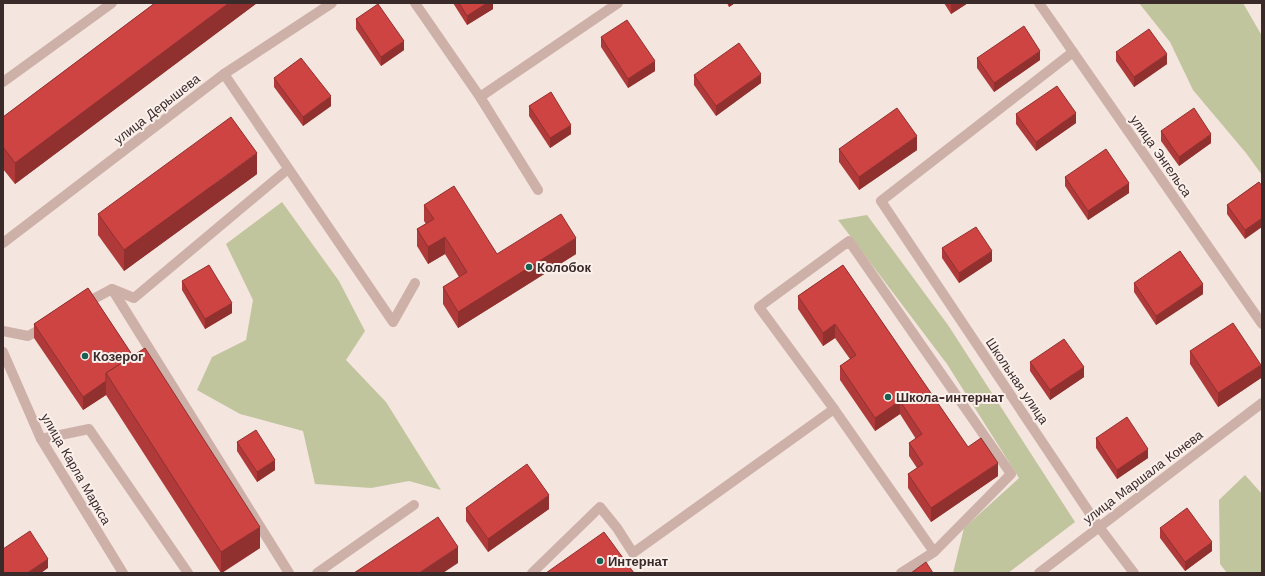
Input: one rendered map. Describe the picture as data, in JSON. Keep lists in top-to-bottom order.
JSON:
{
  "streets": {
    "street": [
      "улица Дерышева",
      "улица Энгельса",
      "Школьная улица",
      "улица Карла Маркса",
      "улица Маршала Конева"
    ]
  },
  "crossings": [
    ["улица Энгельса", "Школьная улица"],
    ["Школьная улица", "улица Маршала Конева"]
  ],
  "places": [
    "Колобок",
    "Козерог",
    "Школа-интернат",
    "Интернат"
  ]
}
